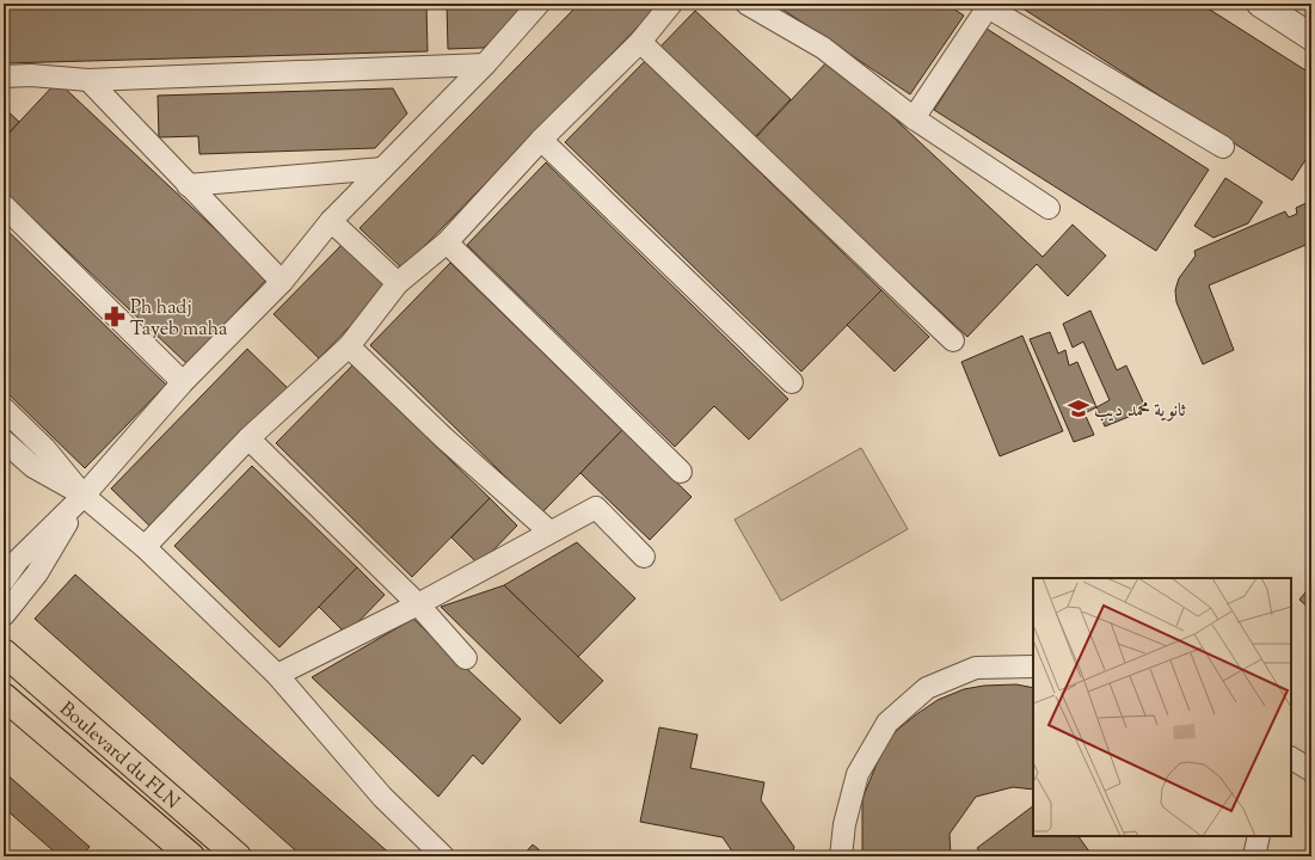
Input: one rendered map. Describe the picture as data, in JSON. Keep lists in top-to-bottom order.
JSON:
{
  "streets": {
    "main road": ["Boulevard du FLN"]
  },
  "places": {
    "pharmacy": ["Ph hadj Tayeb maha"],
    "school or university": ["ثانوية محمد ديب"]
  }
}
